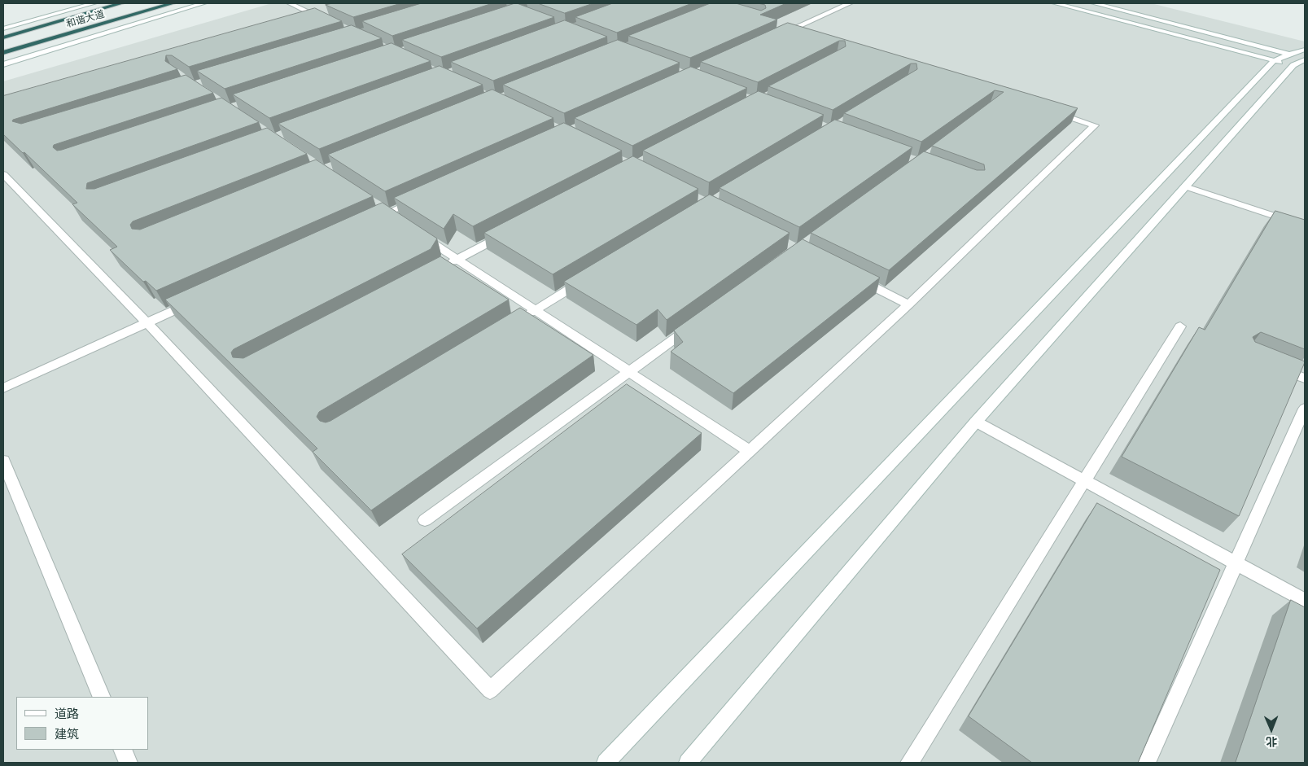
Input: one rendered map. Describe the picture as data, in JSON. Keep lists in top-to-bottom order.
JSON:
{
  "streets": {
    "highway": ["和谐大道"]
  },
  "legend": ["道路", "建筑"],
  "north": "bottom"
}
